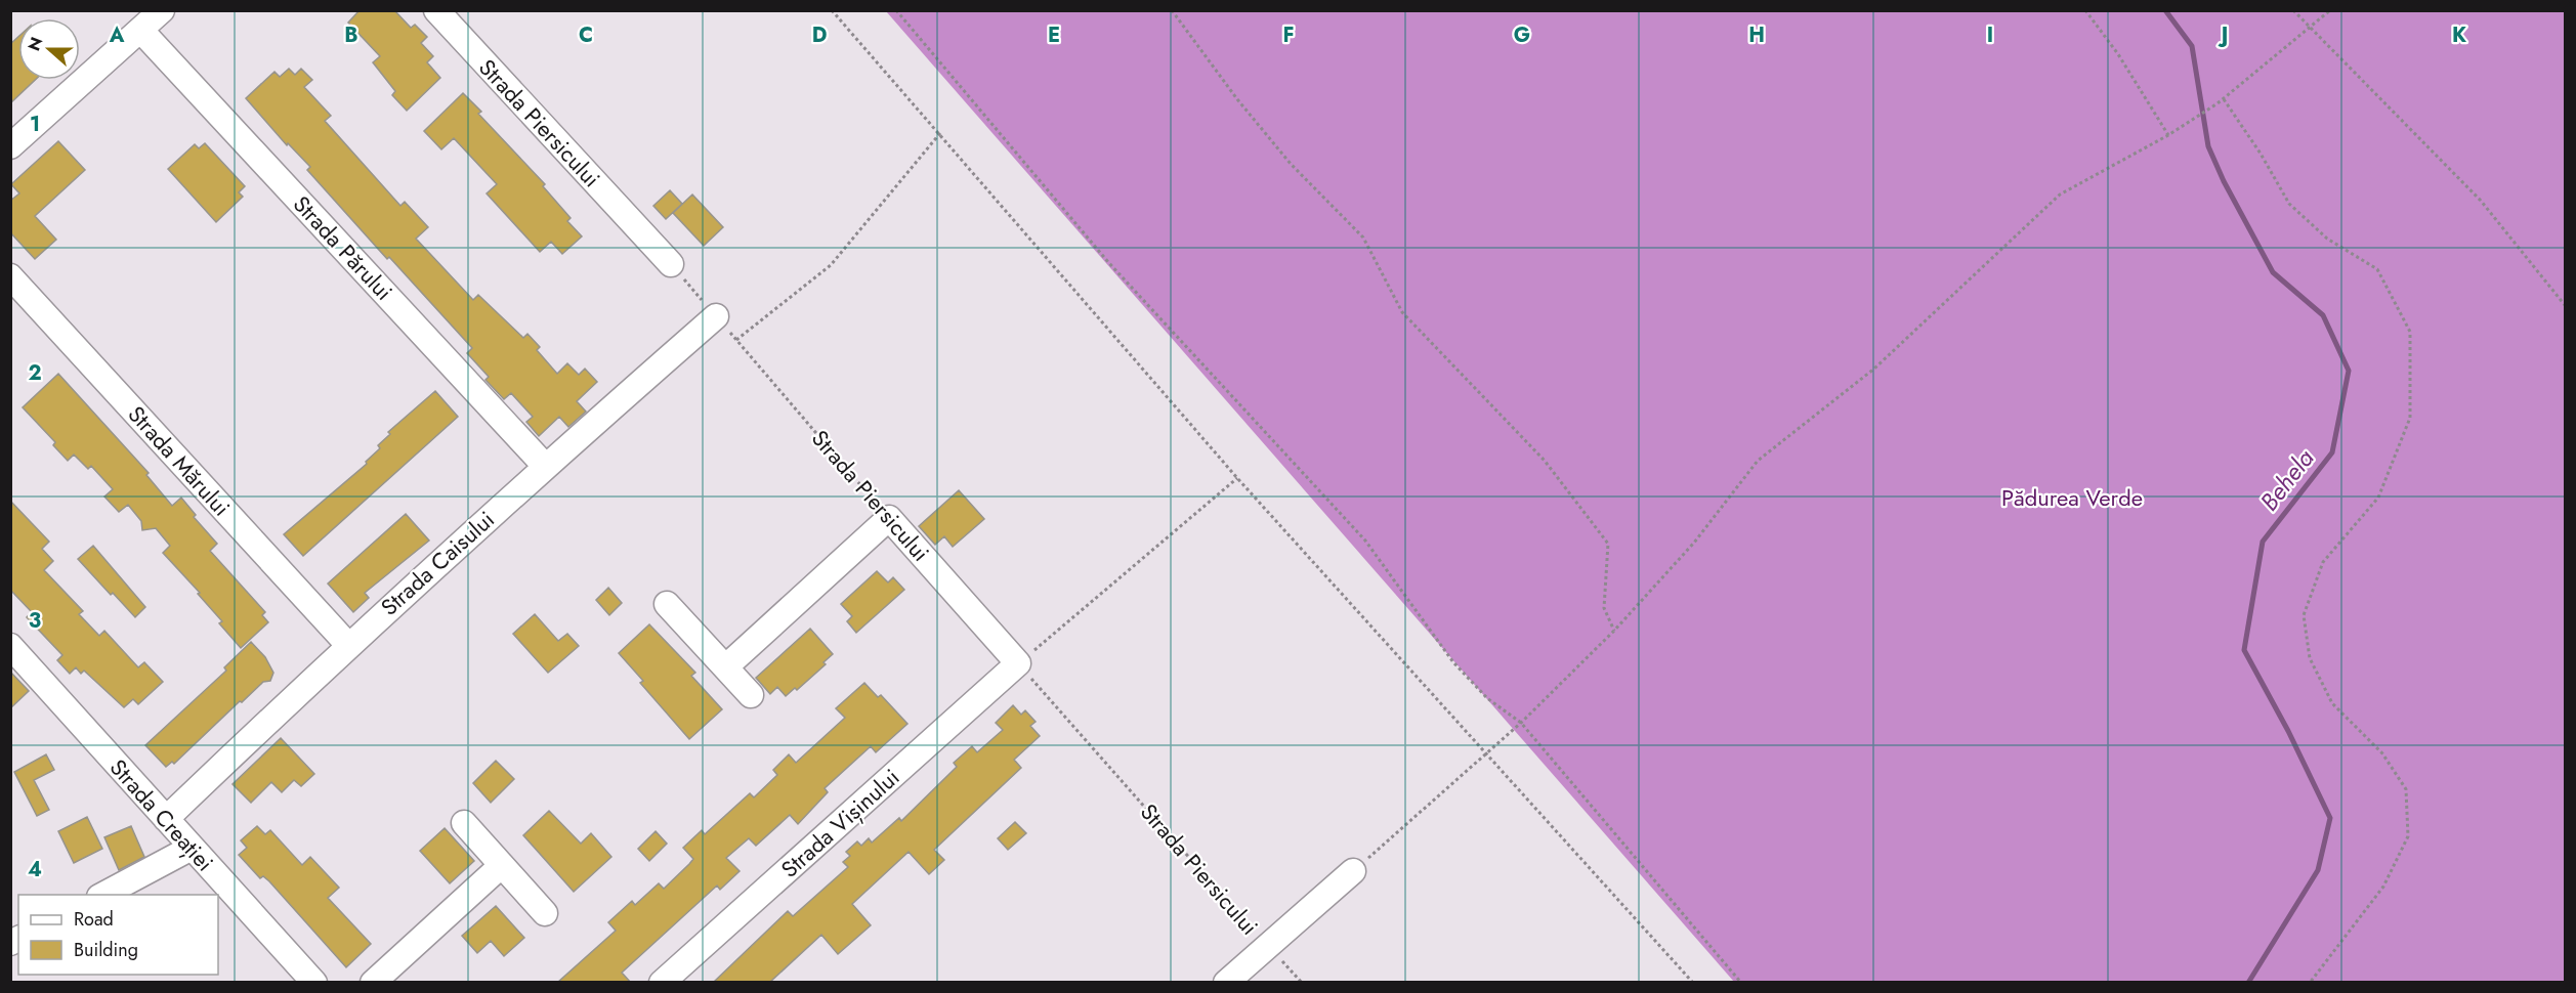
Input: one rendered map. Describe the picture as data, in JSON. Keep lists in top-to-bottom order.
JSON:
{
  "streets": {
    "street": [
      "Strada Piersicului",
      "Strada Părului",
      "Strada Mărului",
      "Strada Caisului",
      "Strada Creației",
      "Strada Vișinului"
    ]
  },
  "crossings": [
    ["Strada Piersicului", "Strada Caisului"],
    ["Strada Piersicului", "Strada Vișinului"],
    ["Strada Părului", "Strada Caisului"],
    ["Strada Mărului", "Strada Caisului"],
    ["Strada Caisului", "Strada Creației"]
  ],
  "water": ["Behela"],
  "parks": ["Pădurea Verde"],
  "legend": ["Road", "Building"],
  "north": "left",
  "grid": {
    "columns": [
      "A",
      "B",
      "C",
      "D",
      "E",
      "F",
      "G",
      "H",
      "I",
      "J",
      "K"
    ],
    "rows": [
      "1",
      "2",
      "3",
      "4"
    ]
  }
}
